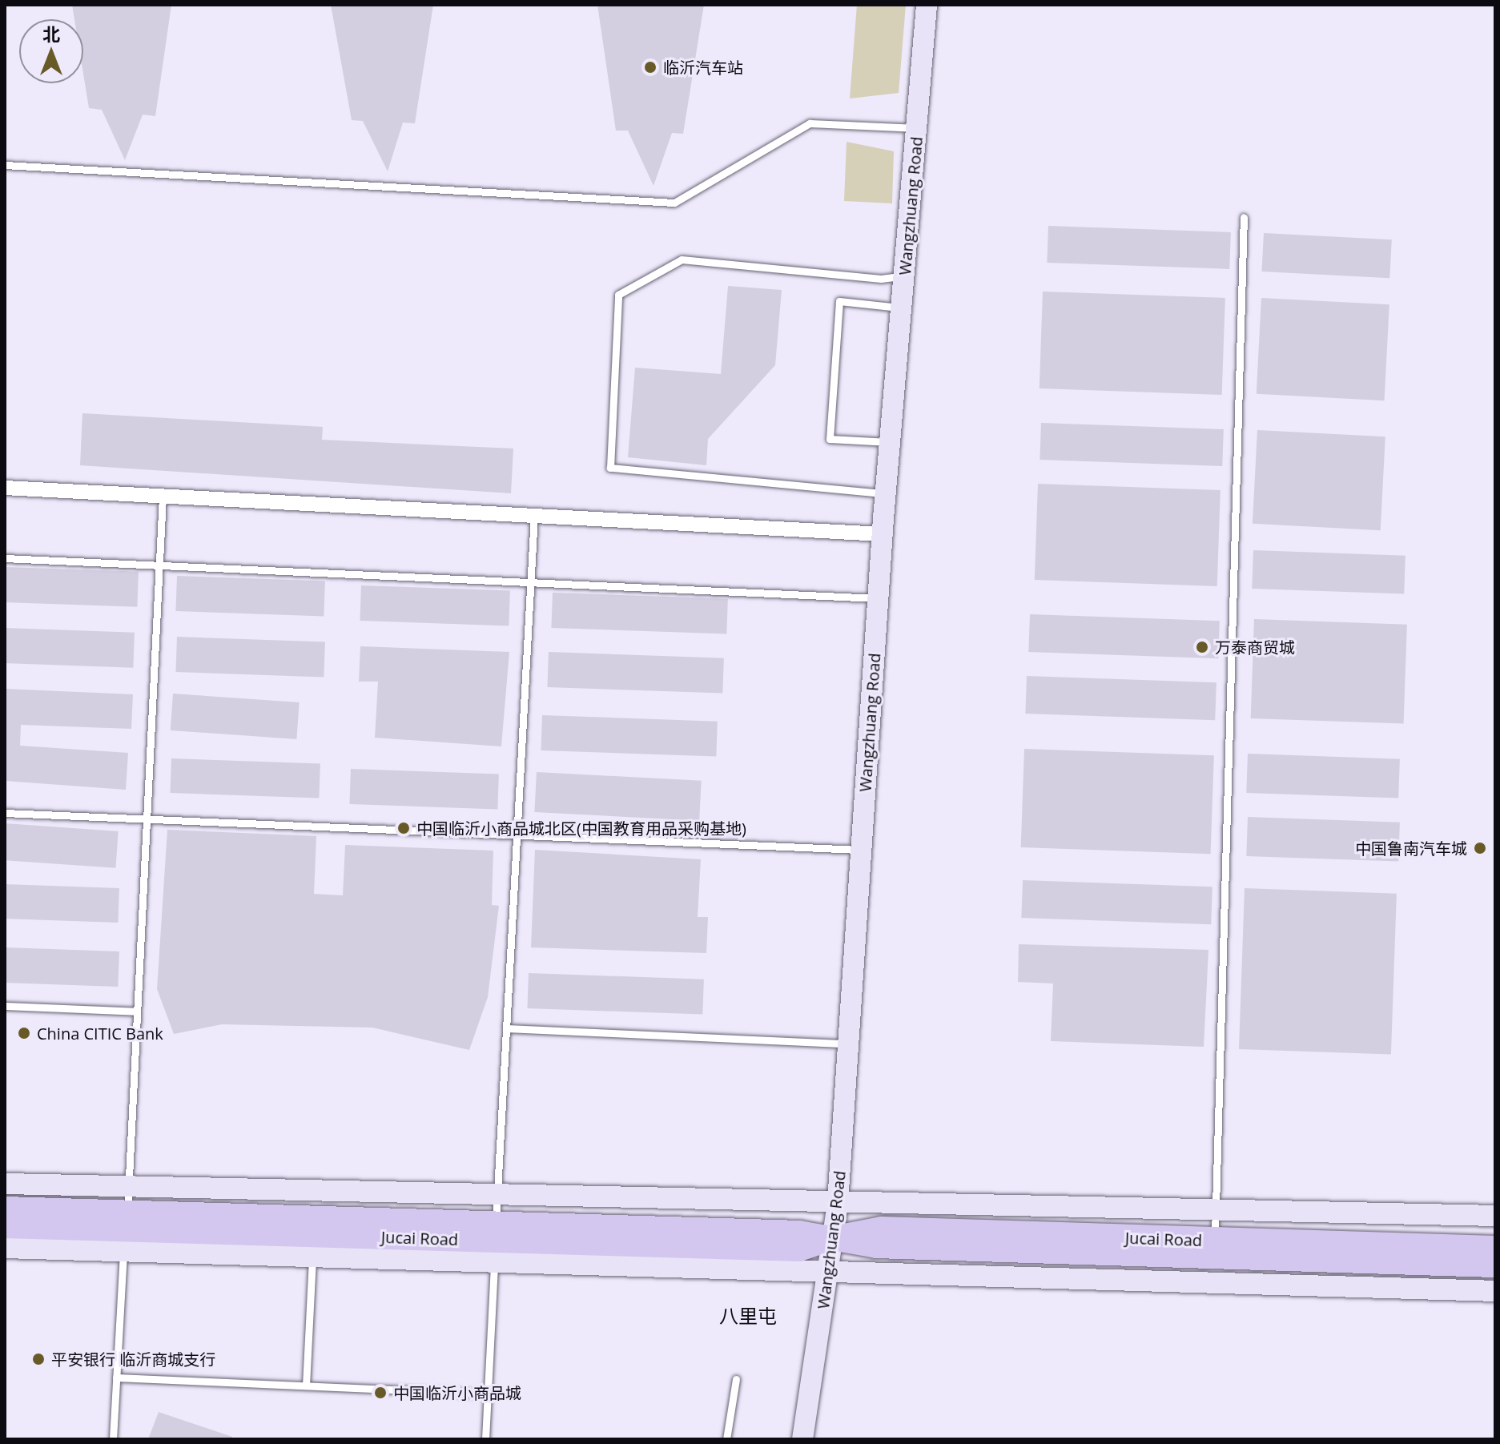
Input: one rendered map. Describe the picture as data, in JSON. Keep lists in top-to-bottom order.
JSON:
{
  "streets": {
    "main road": ["Jucai Road"],
    "street": ["Wangzhuang Road"]
  },
  "crossings": [
    ["Wangzhuang Road", "Jucai Road"]
  ],
  "districts": ["八里屯"],
  "places": [
    "临沂汽车站",
    "万泰商贸城",
    "中国临沂小商品城北区(中国教育用品采购基地)",
    "中国鲁南汽车城",
    "China CITIC Bank",
    "平安银行 临沂商城支行",
    "中国临沂小商品城"
  ],
  "north": "top"
}
